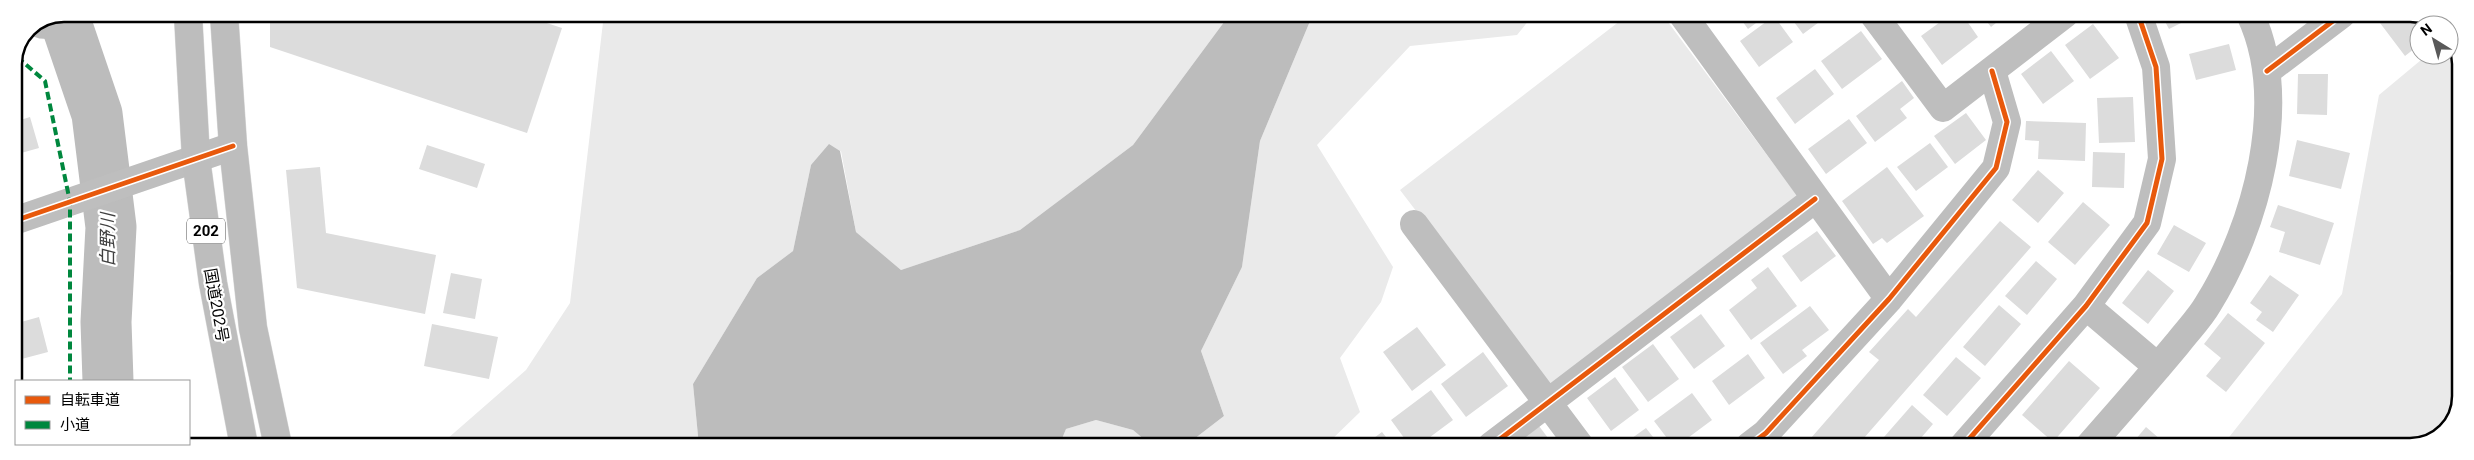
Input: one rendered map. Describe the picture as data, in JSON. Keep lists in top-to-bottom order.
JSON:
{
  "streets": {
    "highway": ["202", "国道202号"]
  },
  "water": ["白野川"],
  "legend": ["自転車道", "小道"],
  "north": "top left"
}
